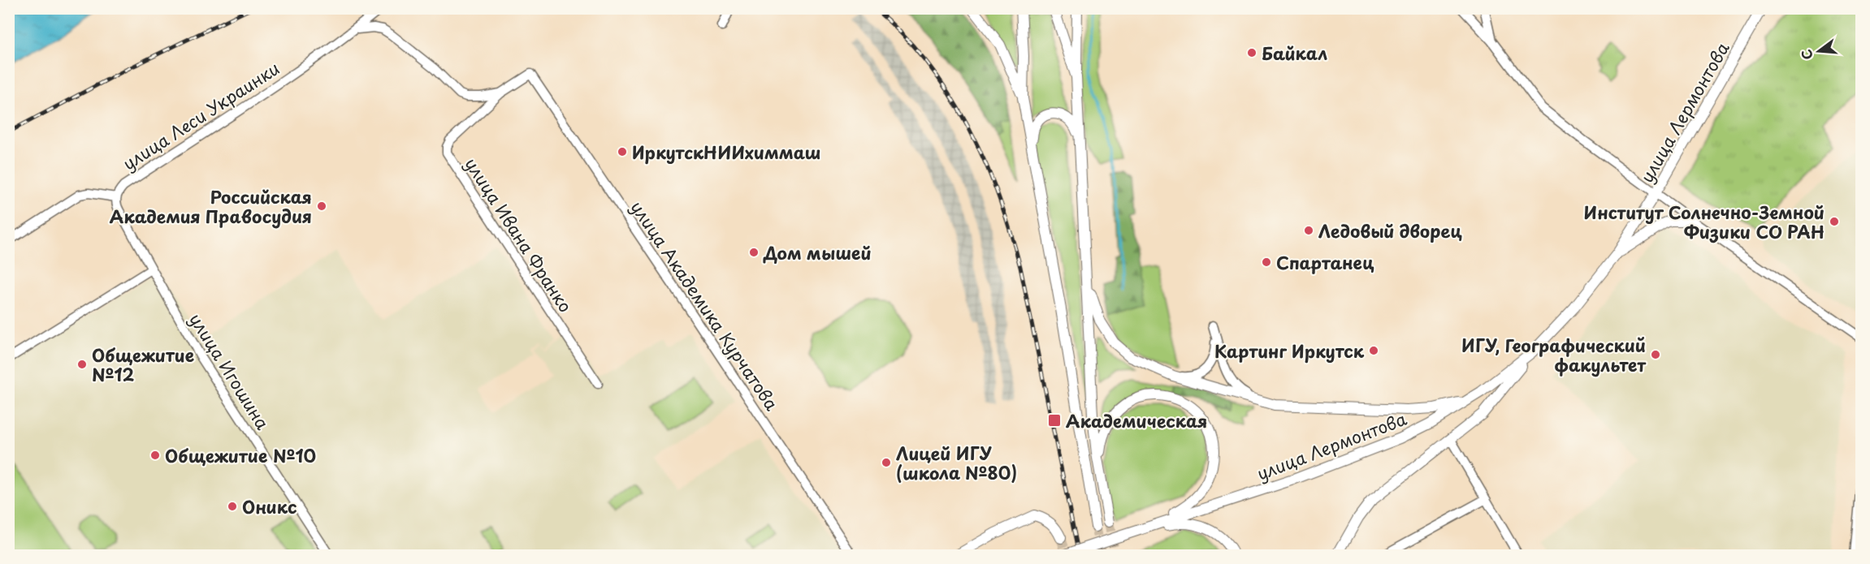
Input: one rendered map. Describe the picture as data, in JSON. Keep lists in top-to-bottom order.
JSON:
{
  "streets": {
    "main road": ["улица Лермонтова"],
    "street": [
      "улица Леси Украинки",
      "улица Ивана Франко",
      "улица Академика Курчатова",
      "улица Игошина"
    ]
  },
  "crossings": [
    ["улица Леси Украинки", "улица Игошина"],
    ["улица Ивана Франко", "улица Академика Курчатова"]
  ],
  "places": {
    "other": [
      "Байкал",
      "ИркутскНИИхиммаш",
      "Российская Академия Правосудия",
      "Институт Солнечно-Земной Физики СО РАН",
      "Ледовый дворец",
      "Дом мышей",
      "Спартанец",
      "Картинг Иркутск",
      "ИГУ, Географический факультет",
      "Общежитие №12",
      "Общежитие №10",
      "Лицей ИГУ (школа №80)",
      "Оникс"
    ],
    "transit": ["Академическая"]
  },
  "north": "left"
}
